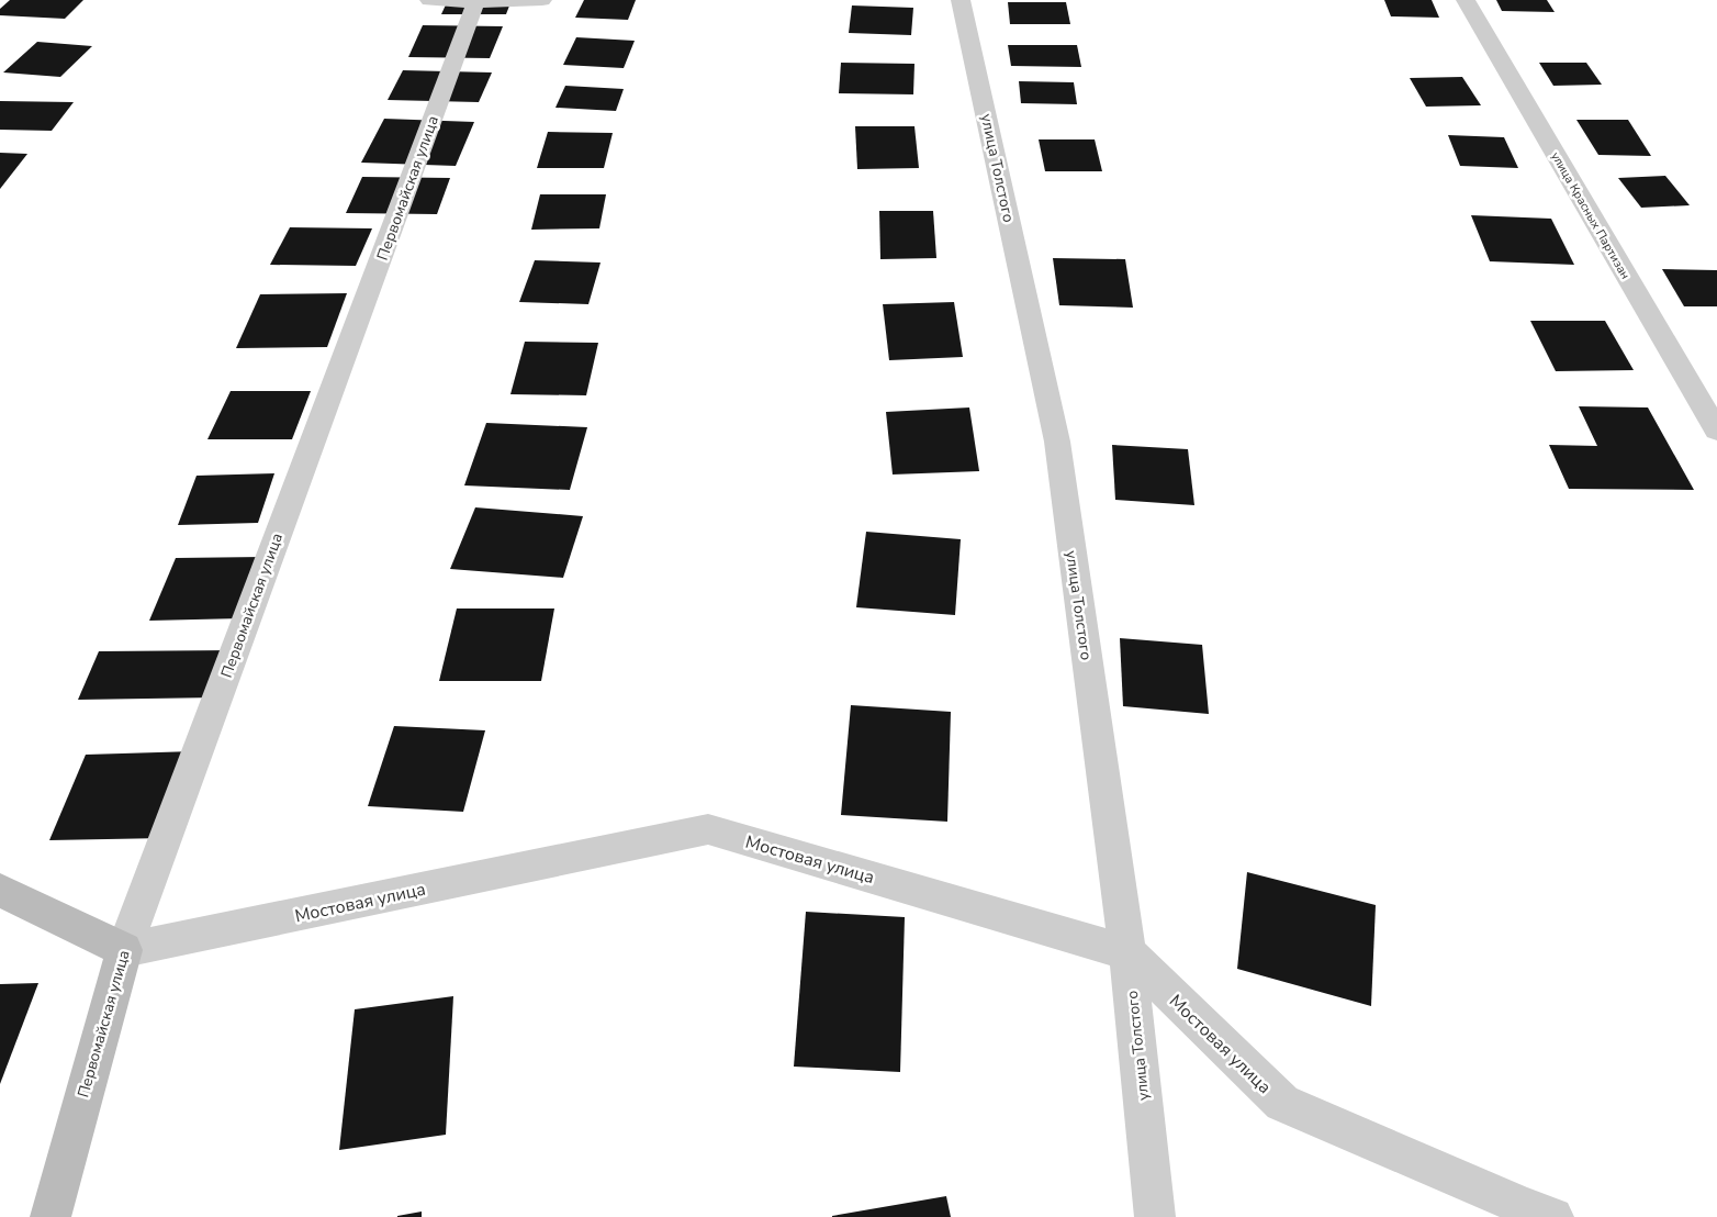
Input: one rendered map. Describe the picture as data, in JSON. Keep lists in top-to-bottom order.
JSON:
{
  "streets": {
    "main road": ["Первомайская улица"],
    "street": ["улица Толстого", "улица Красных Партизан", "Мостовая улица"]
  },
  "crossings": [
    ["улица Толстого", "Мостовая улица"],
    ["Первомайская улица", "Мостовая улица"]
  ]
}
